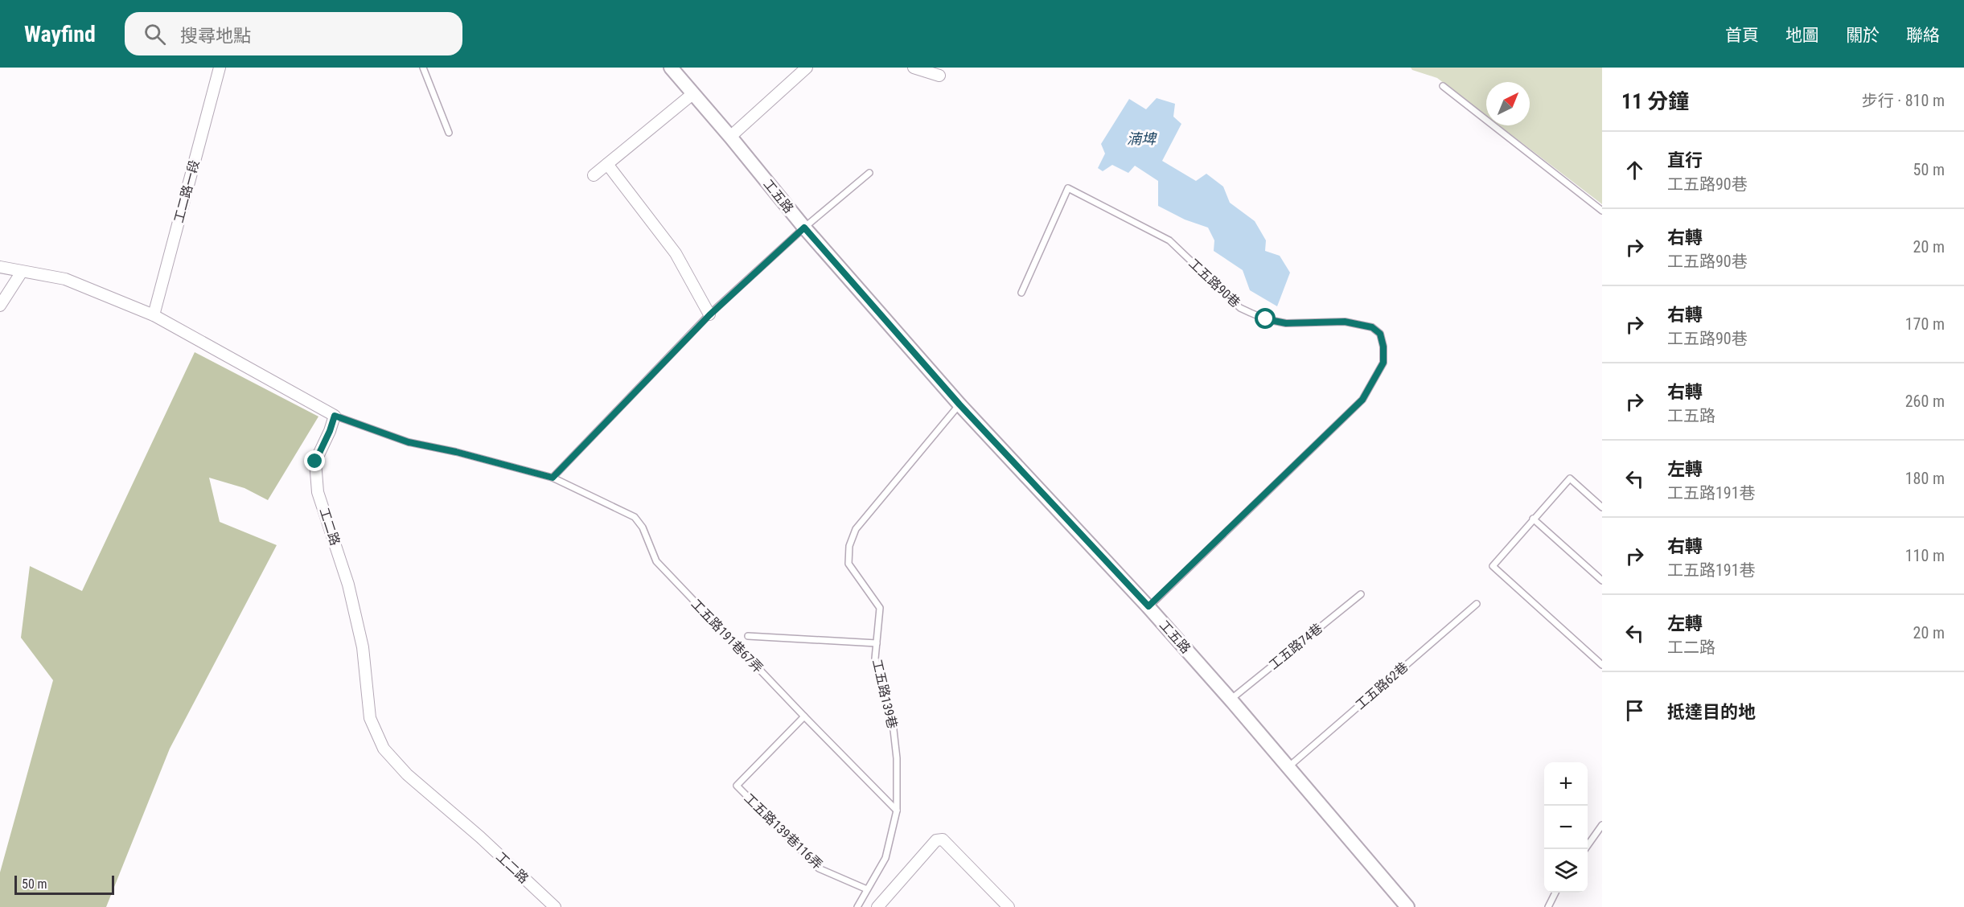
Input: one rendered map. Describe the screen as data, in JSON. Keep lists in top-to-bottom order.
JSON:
{
  "streets": {
    "street": ["工二路一段", "工五路", "工二路"],
    "lane": [
      "工五路90巷",
      "工五路191巷67弄",
      "工五路74巷",
      "工五路62巷",
      "工五路139巷",
      "工五路139巷116弄"
    ]
  },
  "crossings": [
    ["工五路", "工五路90巷"],
    ["工五路", "工五路74巷"],
    ["工五路", "工五路62巷"],
    ["工五路", "工五路139巷"],
    ["工二路", "工五路191巷67弄"],
    ["工五路191巷67弄", "工五路139巷"],
    ["工五路191巷67弄", "工五路139巷116弄"],
    ["工五路139巷", "工五路139巷116弄"]
  ],
  "water": ["湳埤"],
  "scale_bar": "50 m",
  "north": "top right",
  "page": {
    "header": "Wayfind",
    "search": "搜尋地點",
    "nav": [
      "首頁",
      "地圖",
      "關於",
      "聯絡"
    ],
    "heading": ["11 分鐘", "步行 · 810 m"],
    "list": [
      ["直行", "工五路90巷", "50 m"],
      ["右轉", "工五路90巷", "20 m"],
      ["右轉", "工五路90巷", "170 m"],
      ["右轉", "工五路", "260 m"],
      ["左轉", "工五路191巷", "180 m"],
      ["右轉", "工五路191巷", "110 m"],
      ["左轉", "工二路", "20 m"],
      "抵達目的地"
    ],
    "map_buttons": ["+", "−"],
    "scale": "50 m"
  }
}
